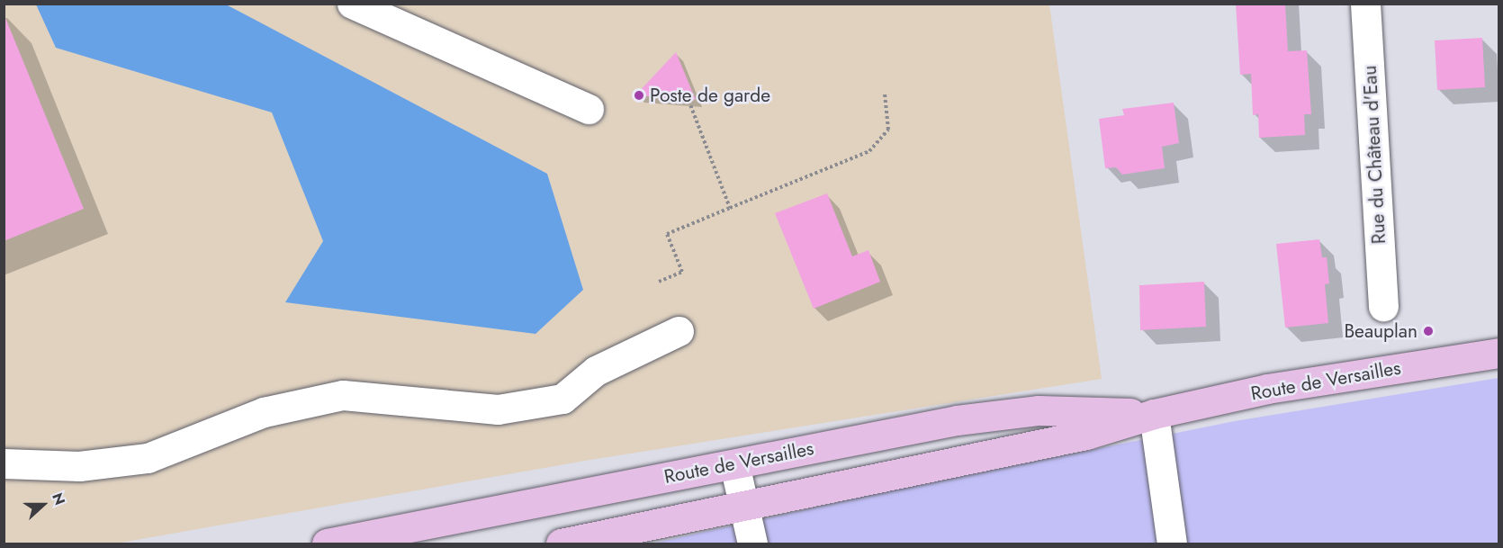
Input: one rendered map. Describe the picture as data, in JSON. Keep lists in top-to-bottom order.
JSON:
{
  "streets": {
    "main road": ["Route de Versailles"],
    "street": ["Rue du Château d'Eau"]
  },
  "places": ["Poste de garde", "Beauplan"],
  "north": "right"
}
